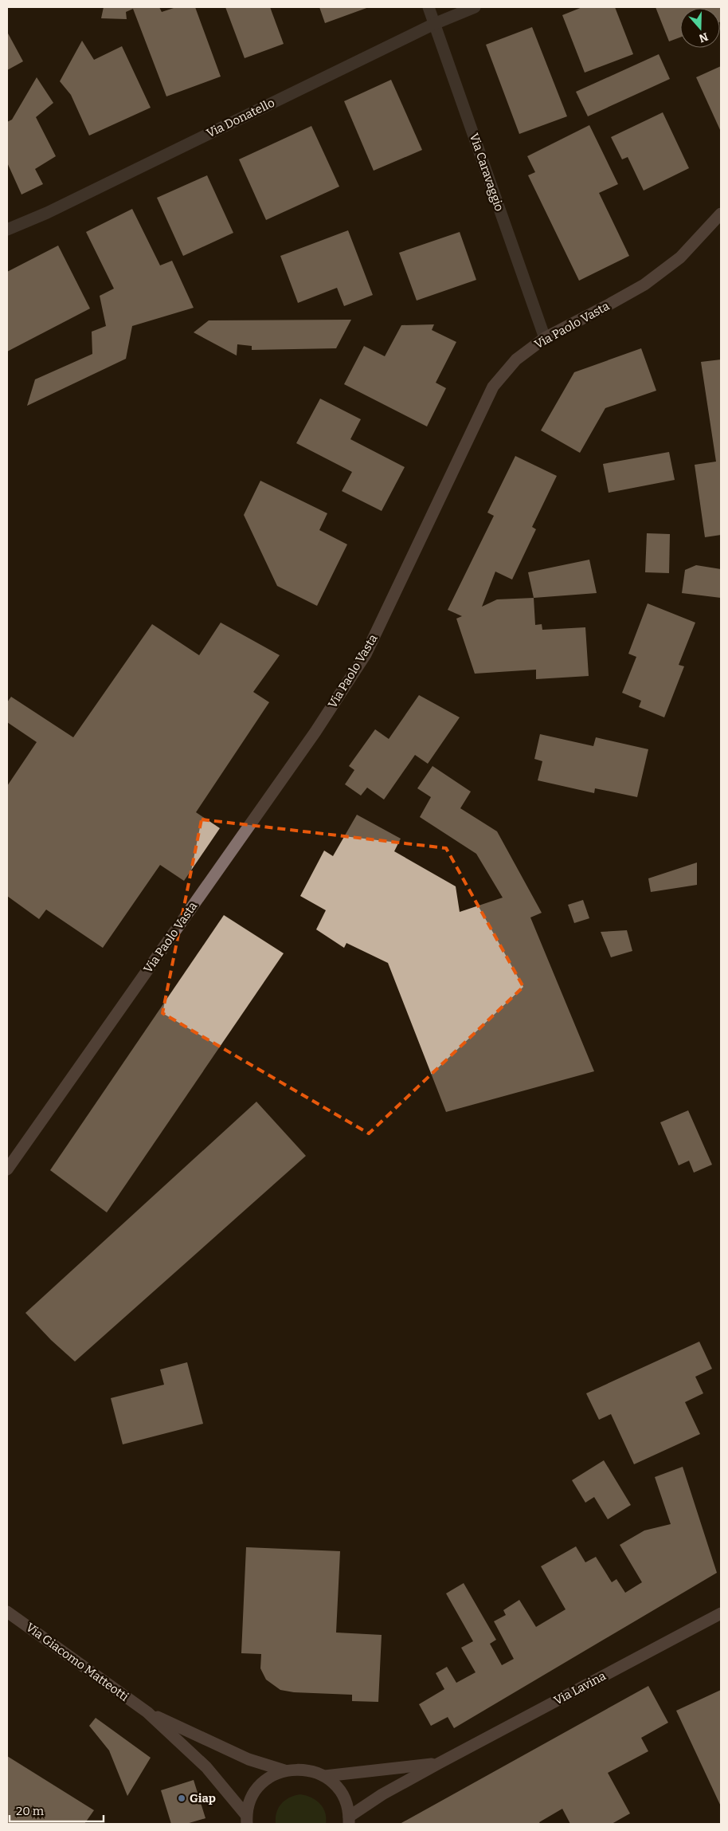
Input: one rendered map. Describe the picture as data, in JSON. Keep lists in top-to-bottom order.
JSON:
{
  "streets": {
    "street": [
      "Via Donatello",
      "Via Caravaggio",
      "Via Paolo Vasta",
      "Via Giacomo Matteotti",
      "Via Lavina"
    ]
  },
  "crossings": [
    ["Via Donatello", "Via Caravaggio"],
    ["Via Caravaggio", "Via Paolo Vasta"]
  ],
  "places": ["Giap"],
  "scale_bar": "20 m",
  "north": "bottom"
}
